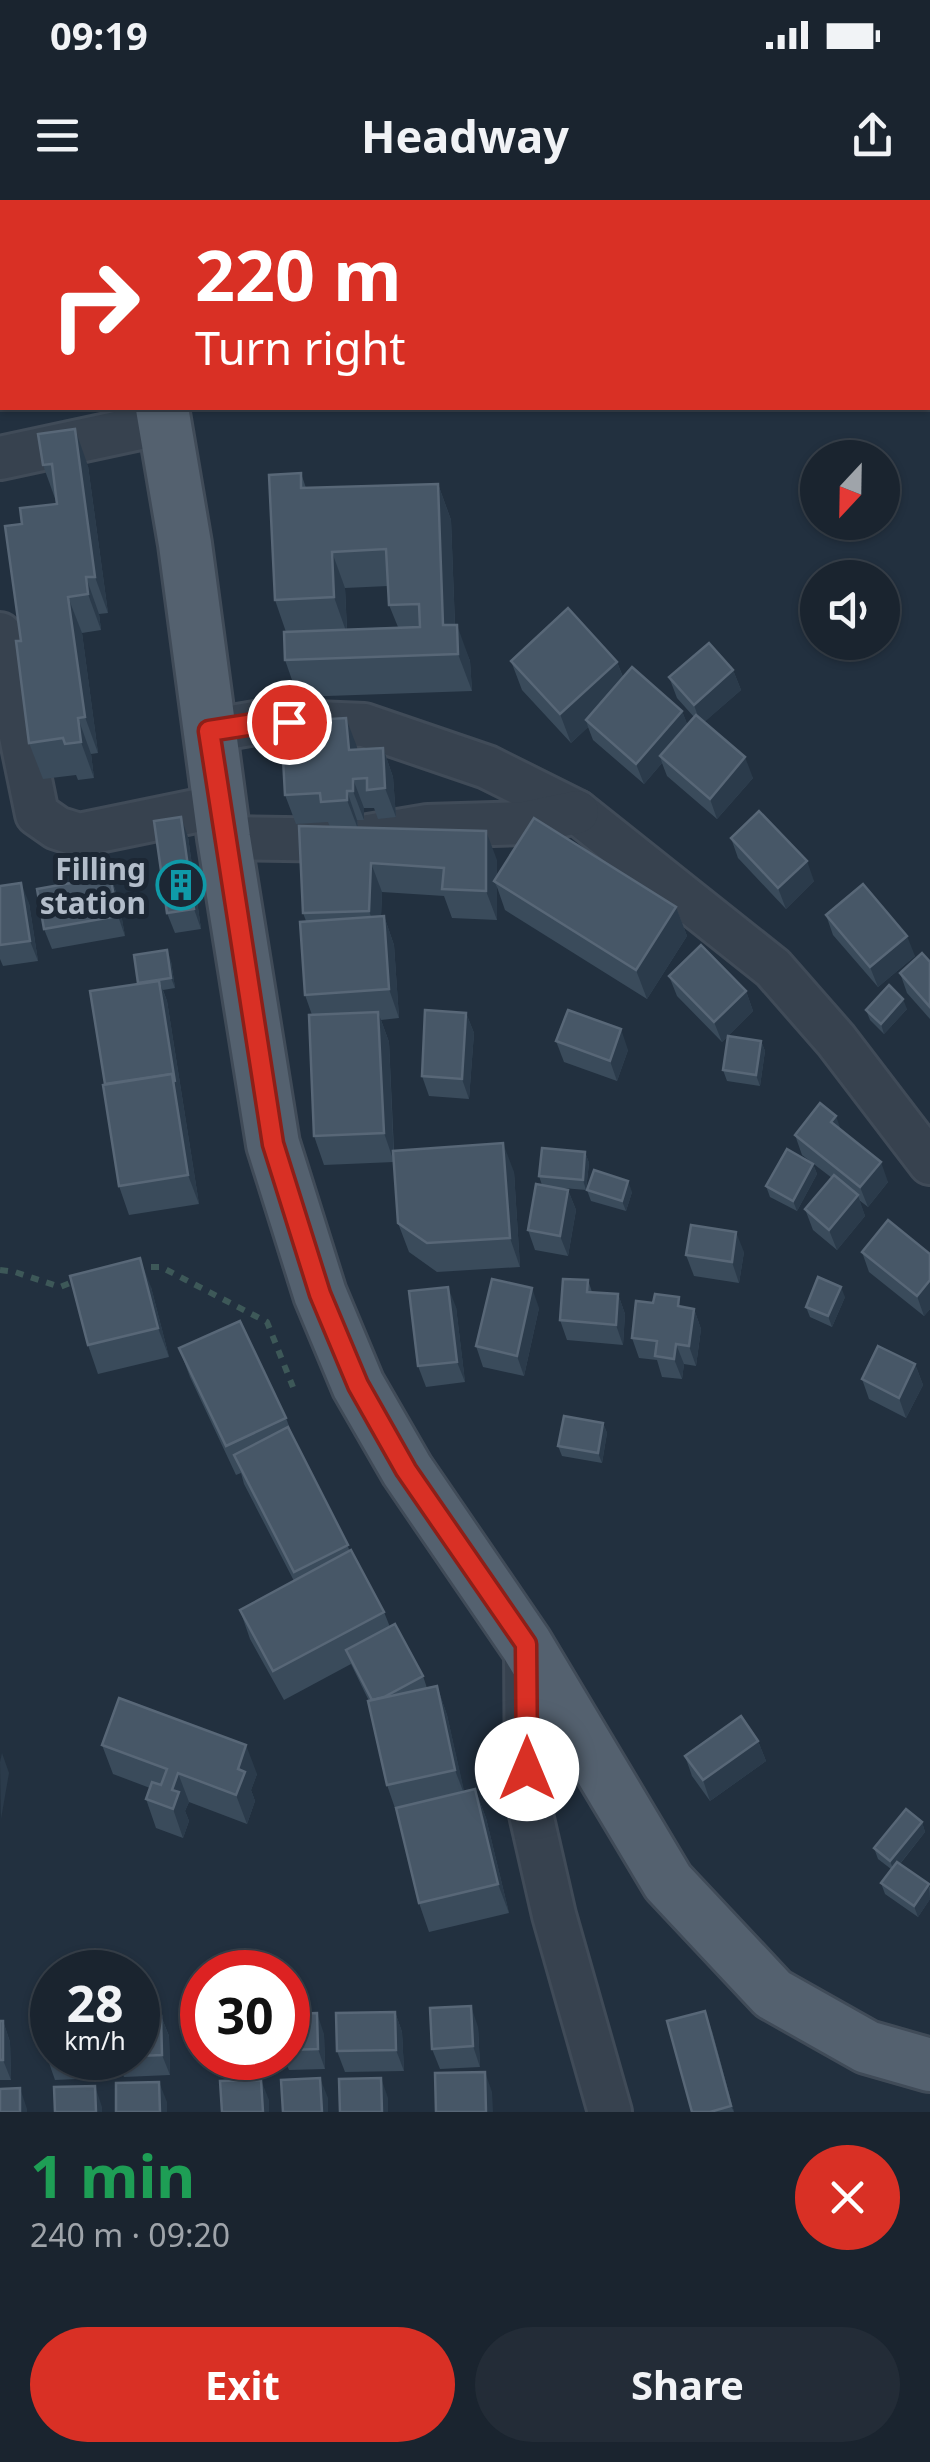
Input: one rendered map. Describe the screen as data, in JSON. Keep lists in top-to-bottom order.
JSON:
{
  "places": {
    "building": ["Filling station"]
  },
  "north": "bottom",
  "page": {
    "status": "09:19",
    "header": "Headway",
    "turn": ["220 m", "Turn right"],
    "speed": "28 km/h",
    "limit": "30",
    "heading": ["1 min", "240 m · 09:20"],
    "buttons": ["Exit", "Share"]
  }
}
